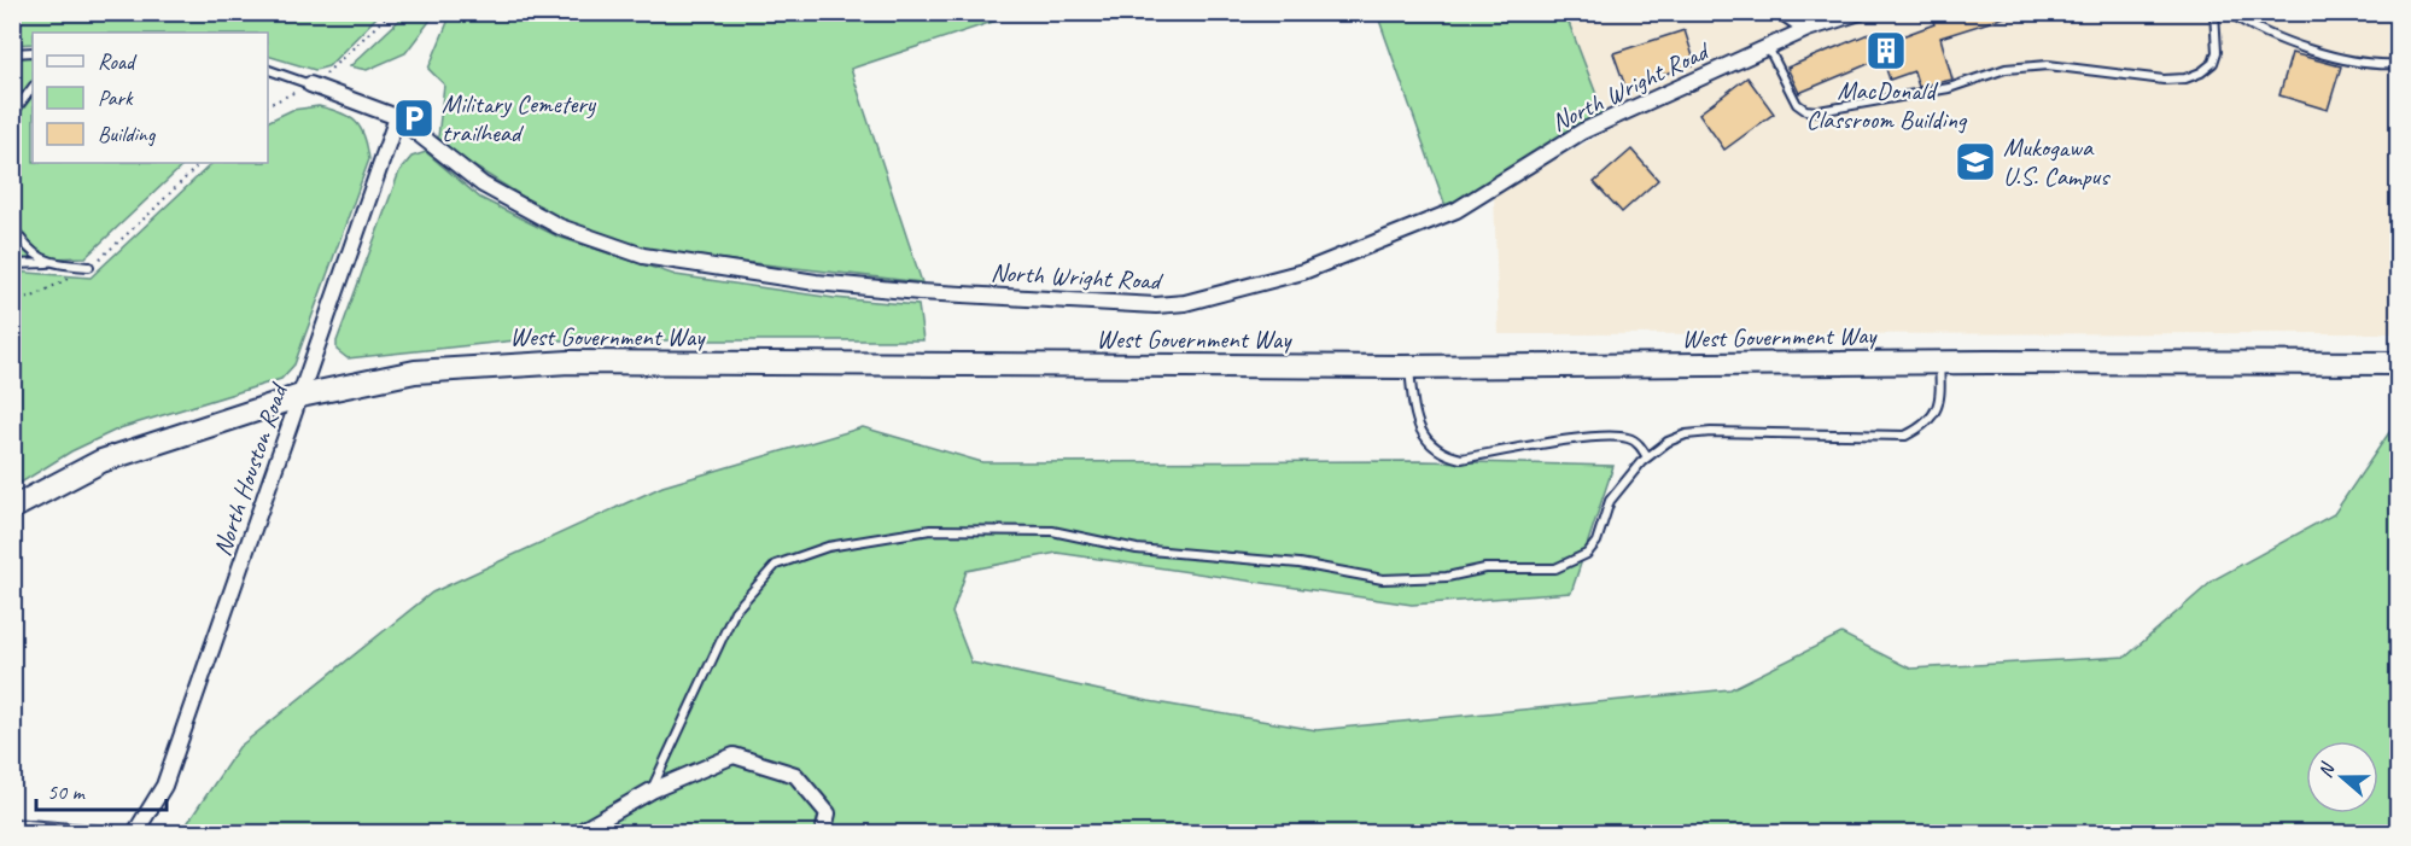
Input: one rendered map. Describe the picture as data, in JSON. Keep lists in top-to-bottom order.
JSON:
{
  "streets": {
    "main road": ["West Government Way"],
    "street": ["North Wright Road", "North Houston Road"]
  },
  "crossings": [
    ["North Wright Road", "North Houston Road"],
    ["West Government Way", "North Houston Road"]
  ],
  "places": {
    "building": ["MacDonald Classroom Building"],
    "parking": ["Military Cemetery trailhead"],
    "school or university": ["Mukogawa U.S. Campus"]
  },
  "legend": ["Road", "Park", "Building"],
  "scale_bar": "50 m",
  "north": "left"
}
